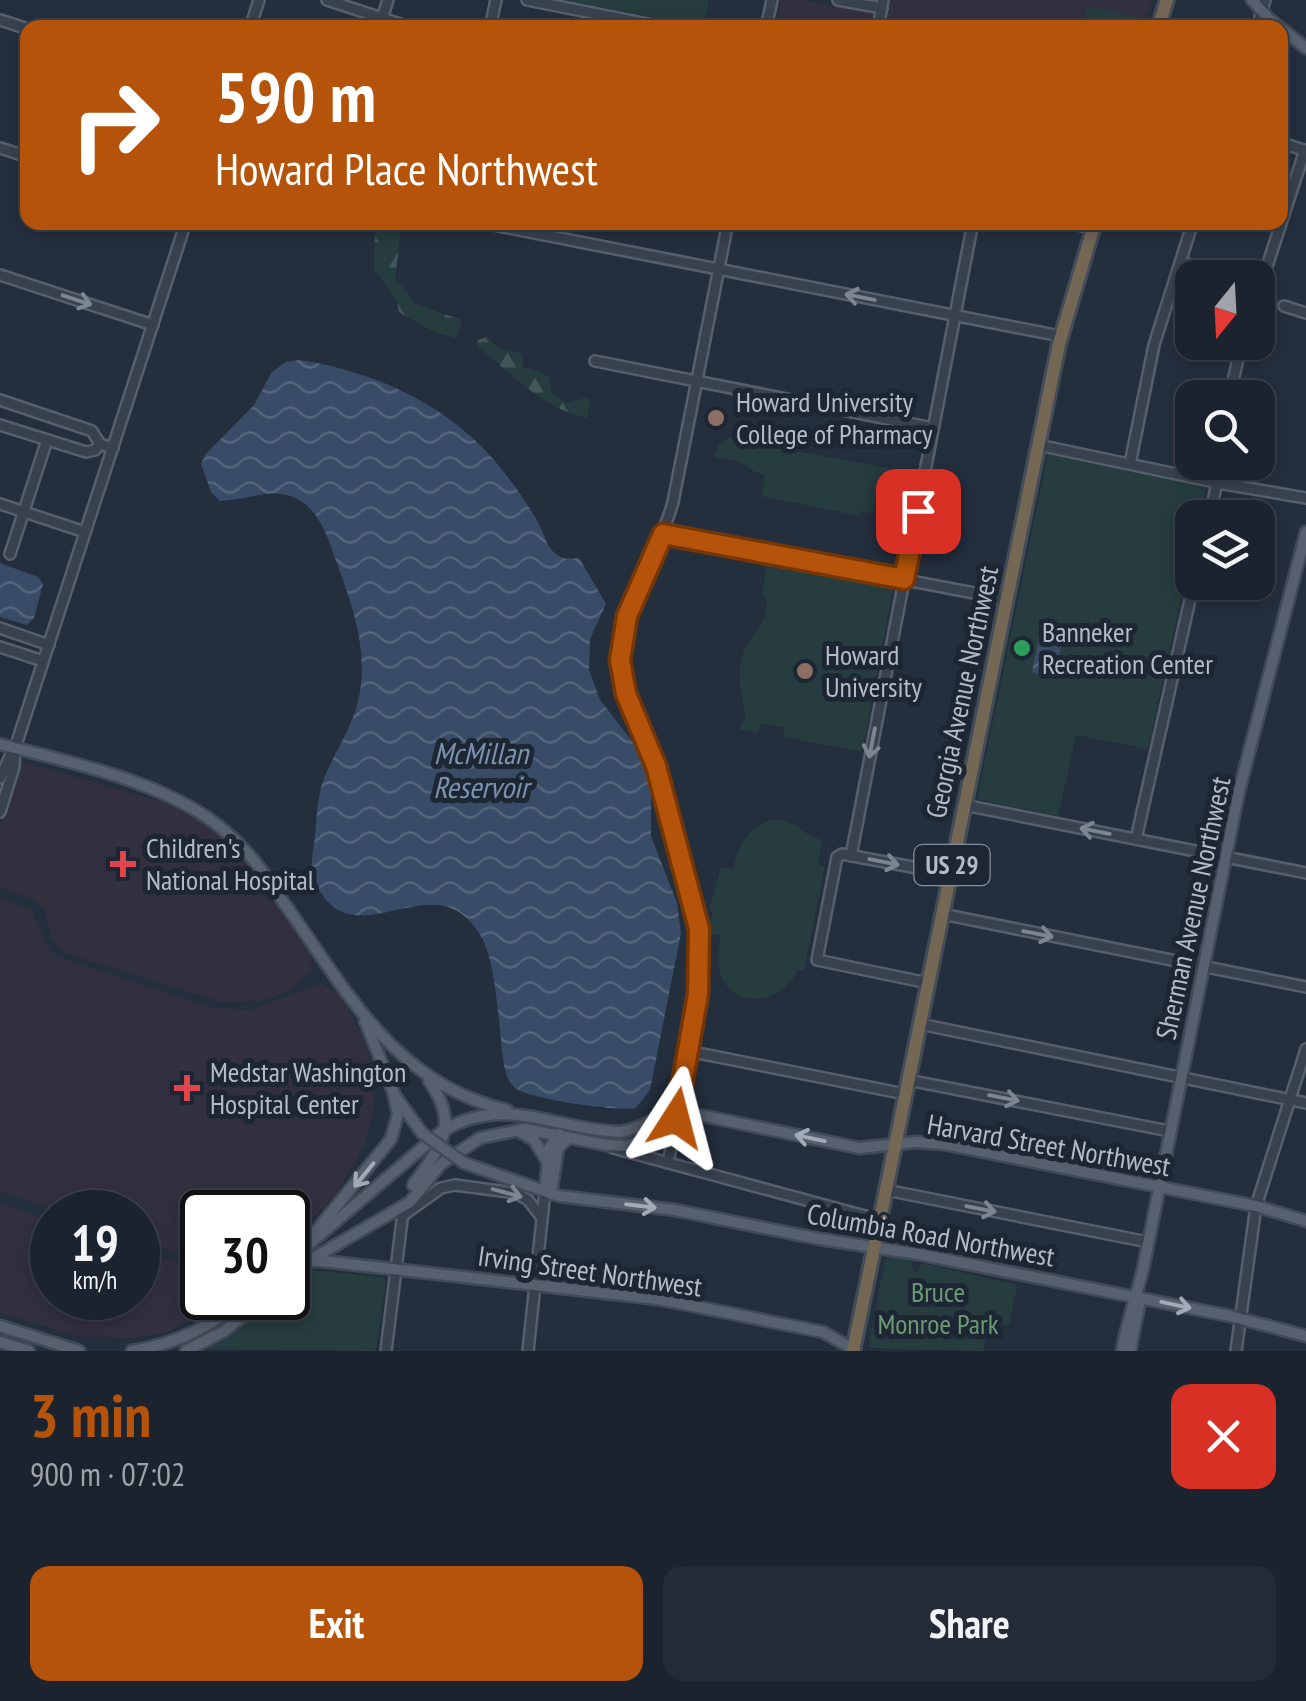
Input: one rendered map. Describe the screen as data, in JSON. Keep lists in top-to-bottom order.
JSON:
{
  "streets": {
    "highway": ["Georgia Avenue Northwest", "US 29"],
    "main road": [
      "Sherman Avenue Northwest",
      "Harvard Street Northwest",
      "Columbia Road Northwest",
      "Irving Street Northwest"
    ]
  },
  "crossings": [
    ["Georgia Avenue Northwest", "Harvard Street Northwest"],
    ["Georgia Avenue Northwest", "Columbia Road Northwest"],
    ["Georgia Avenue Northwest", "Irving Street Northwest"],
    ["Sherman Avenue Northwest", "Harvard Street Northwest"],
    ["Sherman Avenue Northwest", "Columbia Road Northwest"]
  ],
  "one_way": ["Harvard Street Northwest"],
  "water": ["McMillan Reservoir"],
  "parks": ["Bruce Monroe Park"],
  "places": {
    "other": ["Howard University College of Pharmacy", "Banneker Recreation Center", "Howard University"],
    "health": ["Children's National Hospital", "Medstar Washington Hospital Center"]
  },
  "north": "bottom",
  "page": {
    "turn": ["590 m", "Howard Place Northwest"],
    "speed": "19 km/h",
    "limit": "30",
    "heading": ["3 min", "900 m · 07:02"],
    "buttons": ["Exit", "Share"]
  }
}
